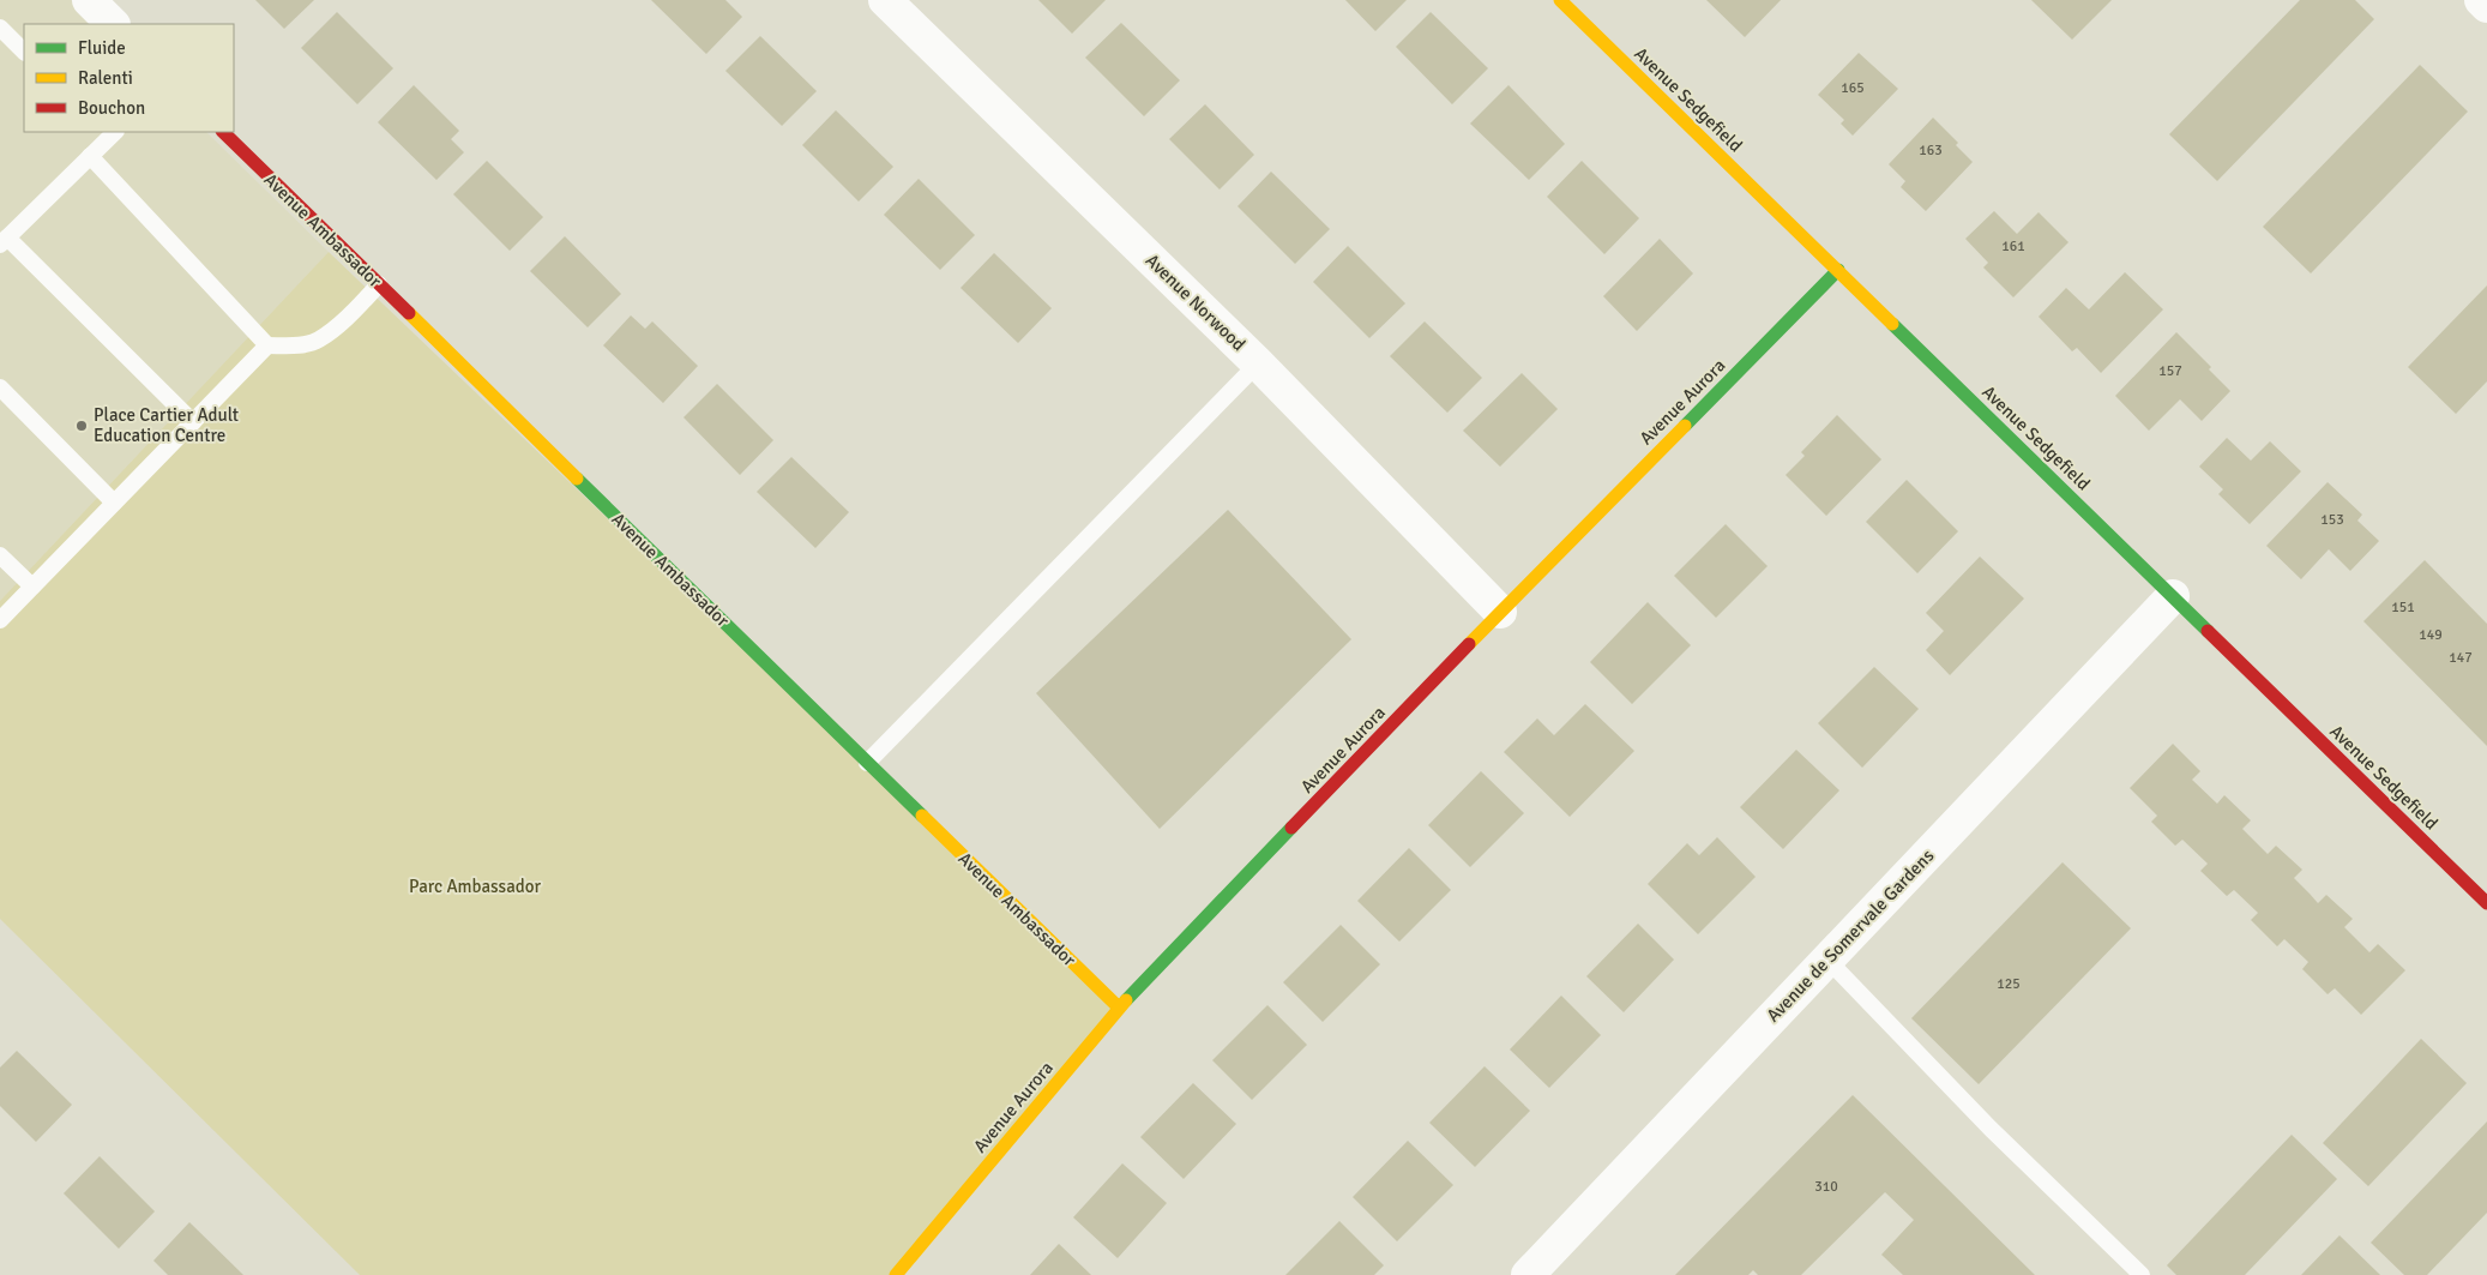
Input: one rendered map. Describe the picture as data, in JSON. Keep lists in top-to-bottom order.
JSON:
{
  "streets": {
    "street": [
      "Avenue Sedgefield",
      "Avenue Ambassador",
      "Avenue Norwood",
      "Avenue Aurora",
      "Avenue de Somervale Gardens"
    ]
  },
  "crossings": [
    ["Avenue Sedgefield", "Avenue Aurora"],
    ["Avenue Sedgefield", "Avenue de Somervale Gardens"],
    ["Avenue Ambassador", "Avenue Aurora"],
    ["Avenue Norwood", "Avenue Aurora"]
  ],
  "parks": ["Parc Ambassador"],
  "places": ["Place Cartier Adult Education Centre"],
  "house_numbers": [
    "165",
    "163",
    "161",
    "157",
    "153",
    "151",
    "149",
    "147",
    "125",
    "310"
  ],
  "legend": ["Fluide", "Ralenti", "Bouchon"]
}
